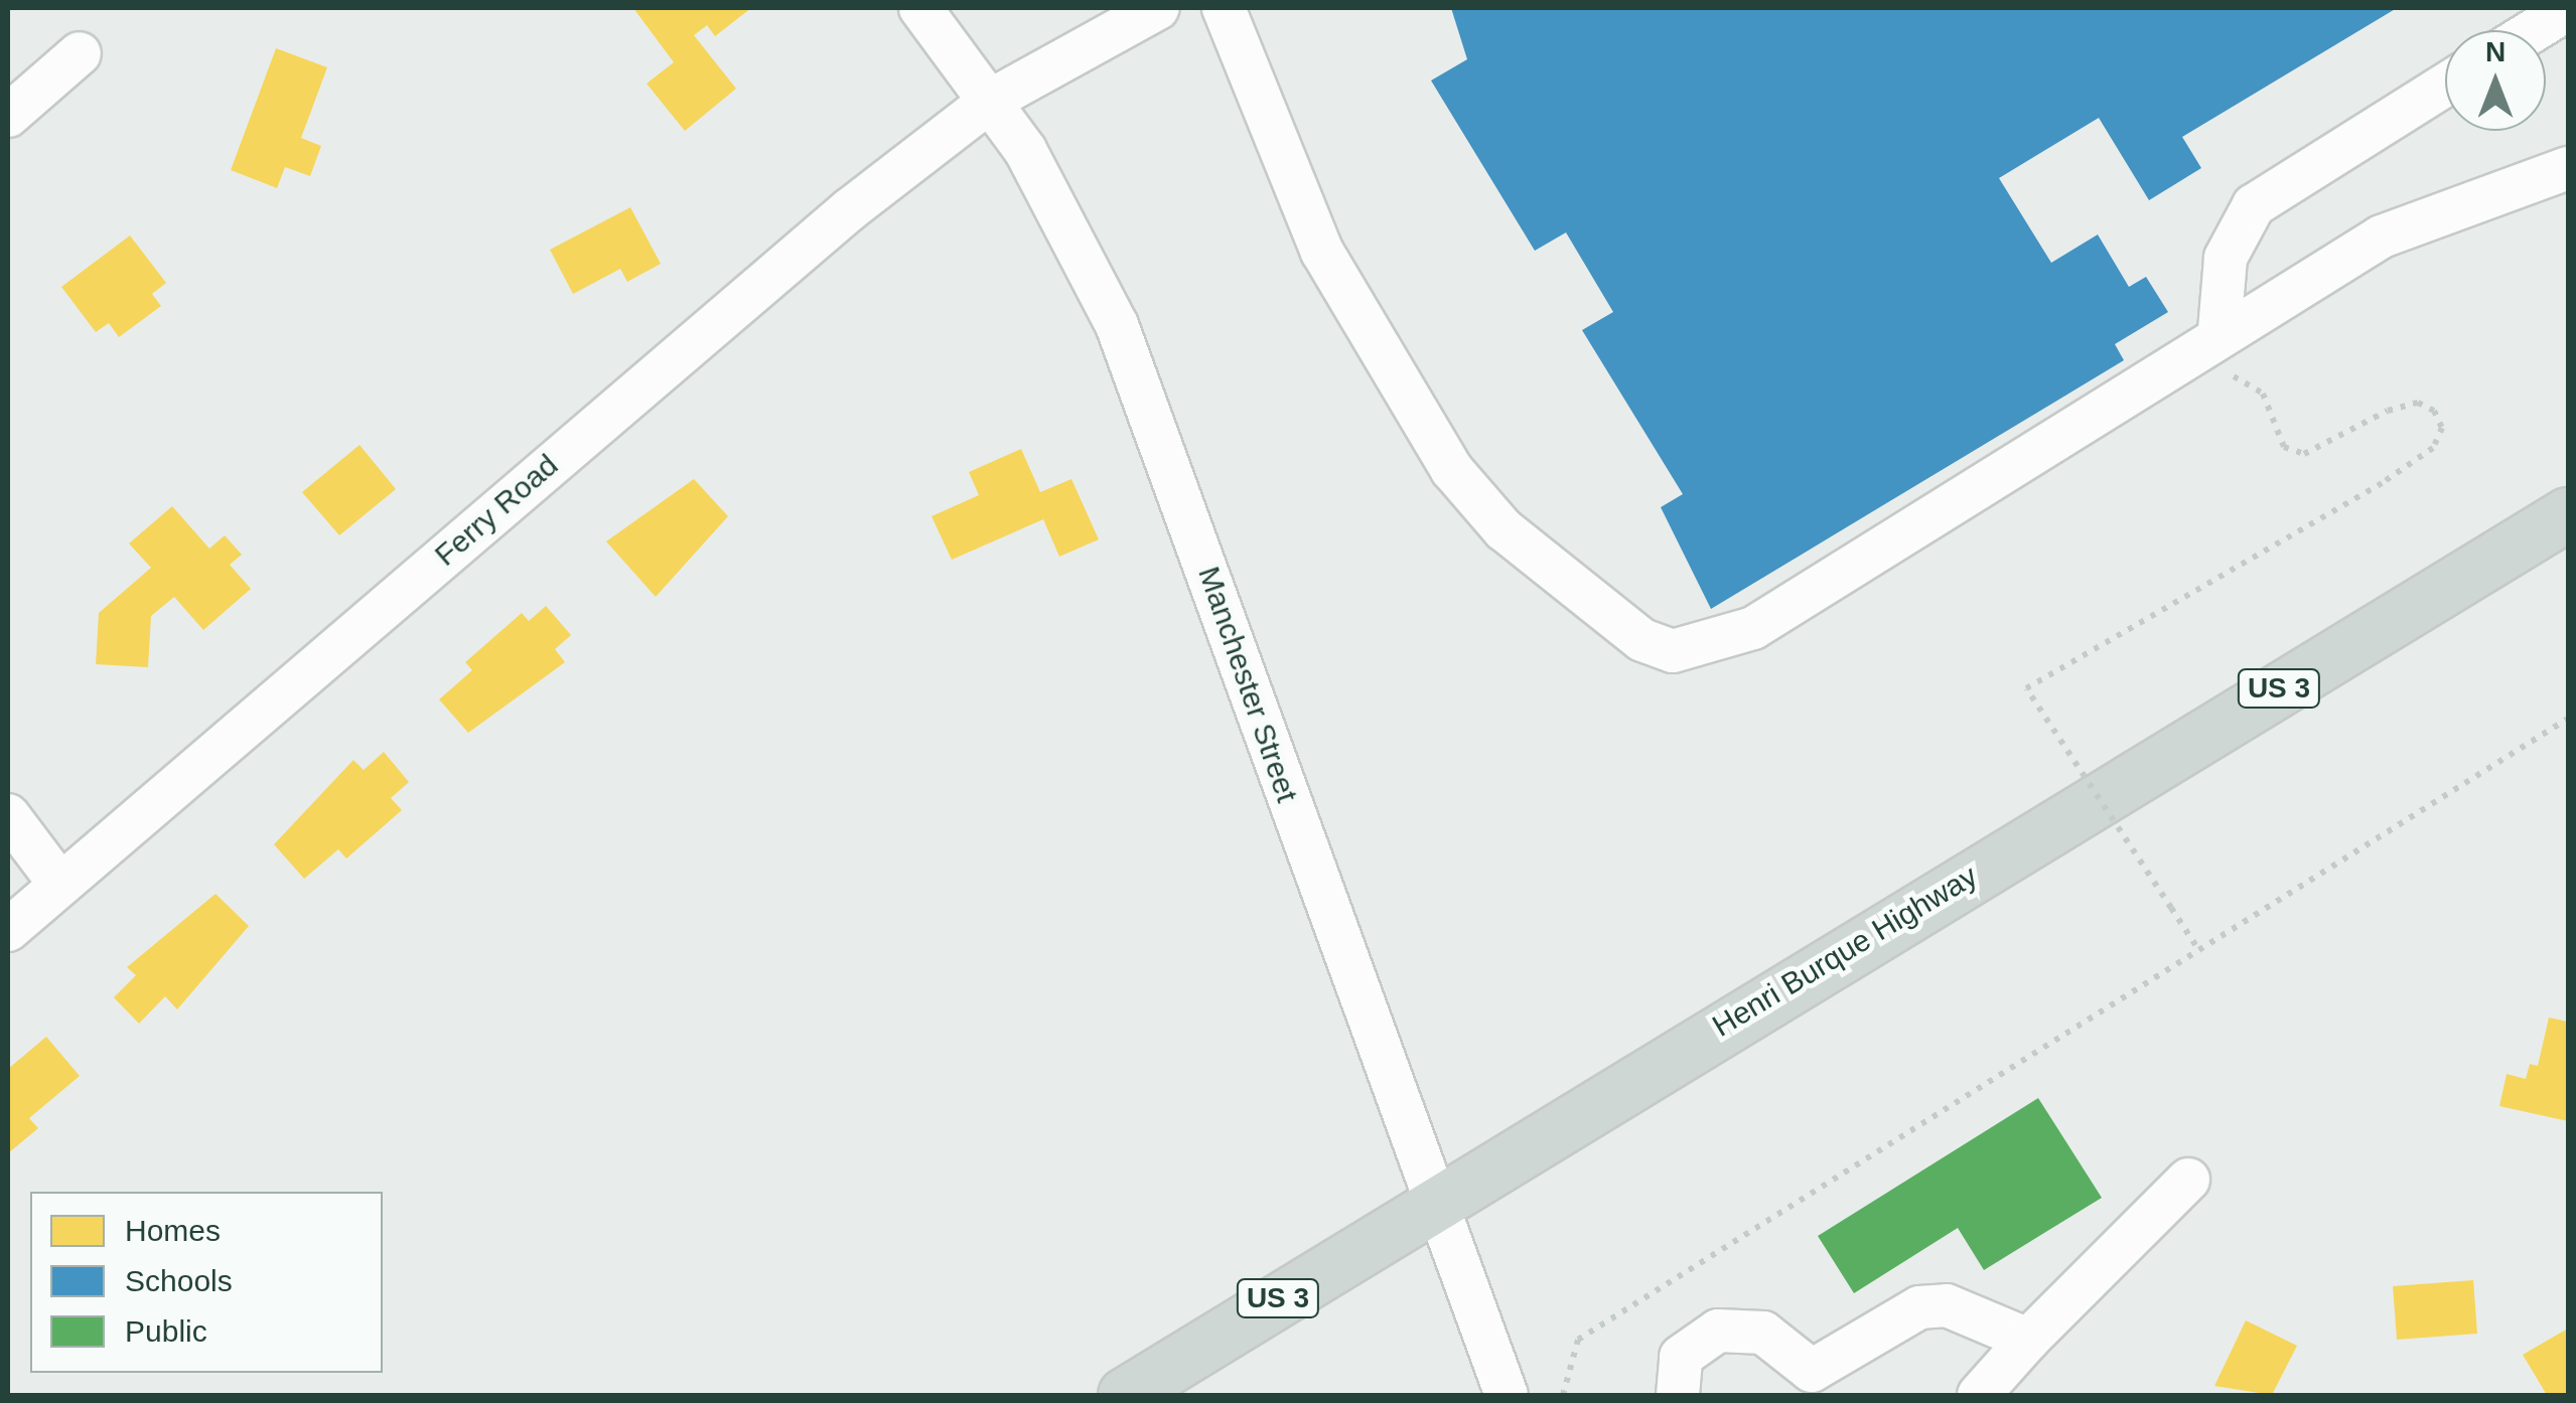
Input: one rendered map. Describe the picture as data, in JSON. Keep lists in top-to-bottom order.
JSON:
{
  "streets": {
    "main road": ["US 3", "Henri Burque Highway"],
    "street": ["Ferry Road", "Manchester Street"]
  },
  "crossings": [
    ["Ferry Road", "Manchester Street"],
    ["Manchester Street", "Henri Burque Highway"]
  ],
  "legend": ["Homes", "Schools", "Public"],
  "north": "top"
}
